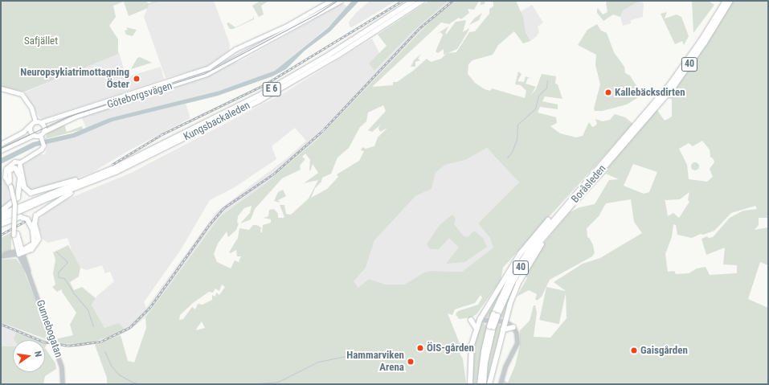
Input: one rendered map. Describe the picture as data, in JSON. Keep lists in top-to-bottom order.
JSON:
{
  "streets": {
    "highway": [
      "40",
      "E 6",
      "Kungsbackaleden",
      "Boråsleden"
    ],
    "main road": ["Göteborgsvägen", "Gunnebogatan"]
  },
  "parks": ["Safjället"],
  "places": [
    "Neuropsykiatrimottagning Öster",
    "Kallebäcksdirten",
    "ÖIS-gården",
    "Gaisgården",
    "Hammarviken Arena"
  ],
  "north": "right"
}
